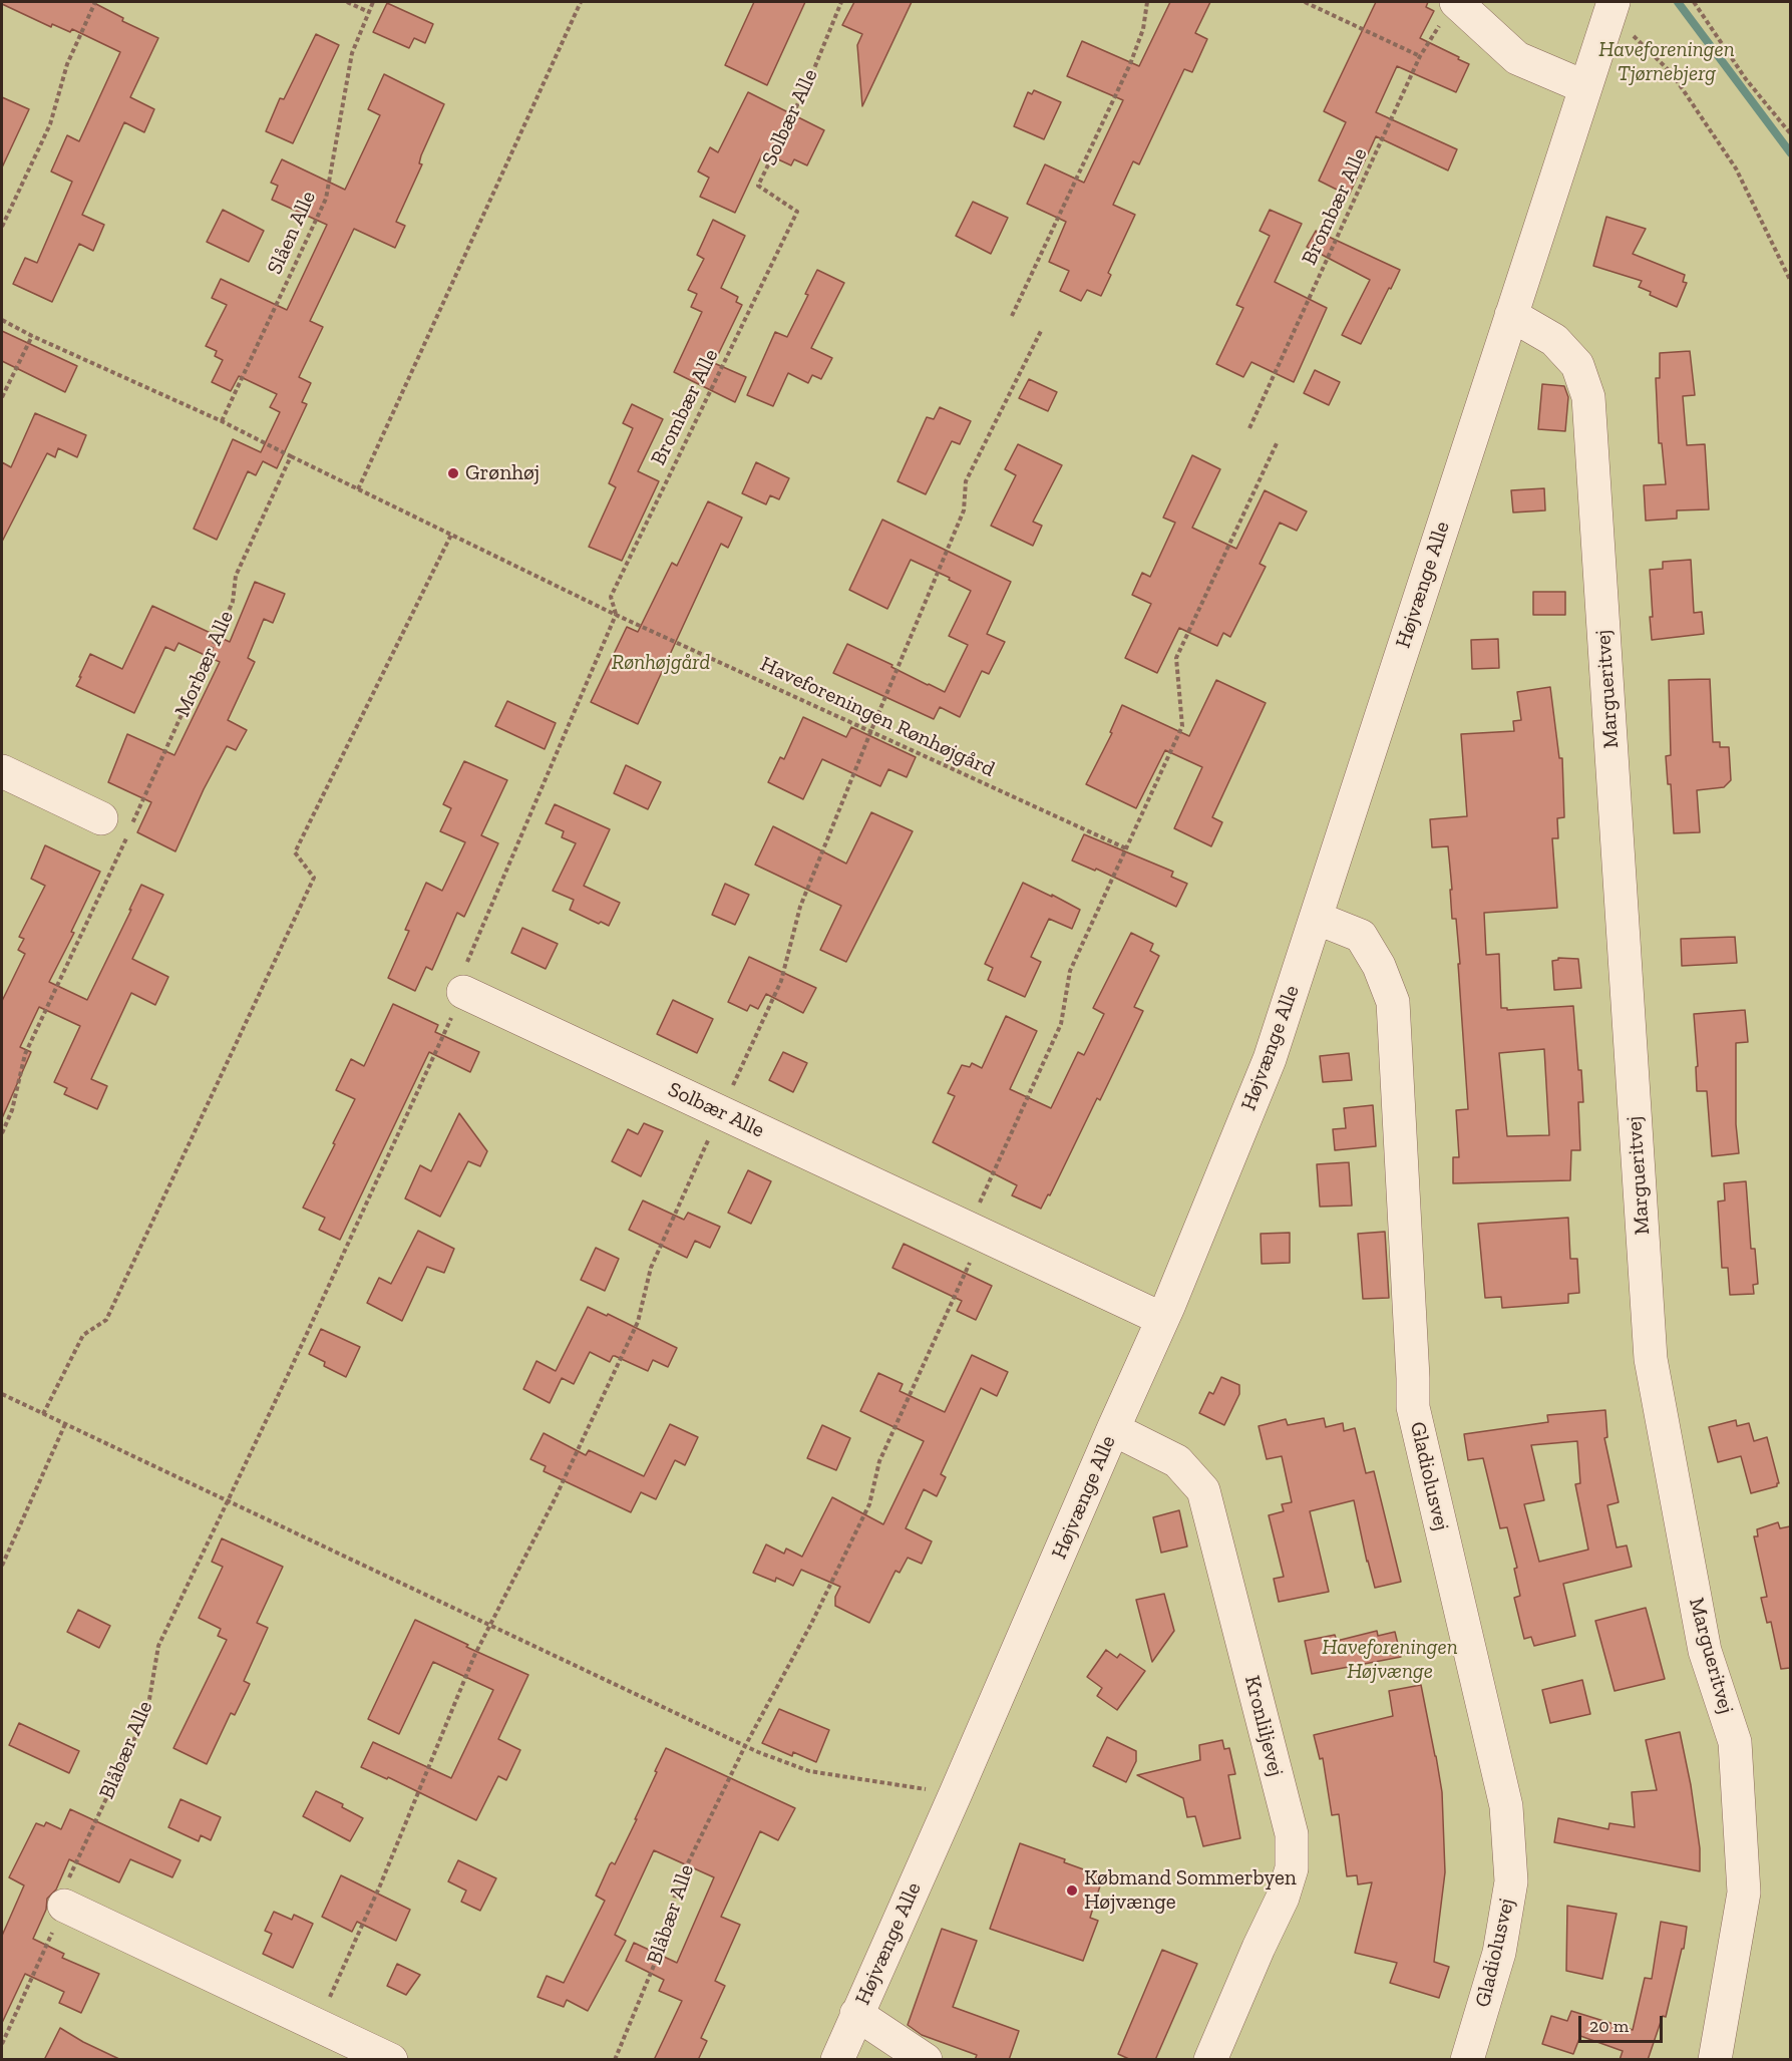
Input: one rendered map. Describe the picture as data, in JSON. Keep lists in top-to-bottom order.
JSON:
{
  "streets": {
    "street": [
      "Solbær Alle",
      "Højvænge Alle",
      "Margueritvej",
      "Gladiolusvej",
      "Kronliljevej"
    ],
    "path": [
      "Brombær Alle",
      "Slåen Alle",
      "Morbær Alle",
      "Haveforeningen Rønhøjgård",
      "Blåbær Alle"
    ]
  },
  "crossings": [
    ["Solbær Alle", "Brombær Alle"],
    ["Solbær Alle", "Højvænge Alle"],
    ["Solbær Alle", "Blåbær Alle"],
    ["Brombær Alle", "Haveforeningen Rønhøjgård"],
    ["Højvænge Alle", "Margueritvej"],
    ["Højvænge Alle", "Gladiolusvej"],
    ["Højvænge Alle", "Kronliljevej"],
    ["Morbær Alle", "Haveforeningen Rønhøjgård"]
  ],
  "parks": ["Haveforeningen Tjørnebjerg", "Rønhøjgård", "Haveforeningen Højvænge"],
  "places": ["Grønhøj", "Købmand Sommerbyen Højvænge"],
  "scale_bar": "20 m"
}
